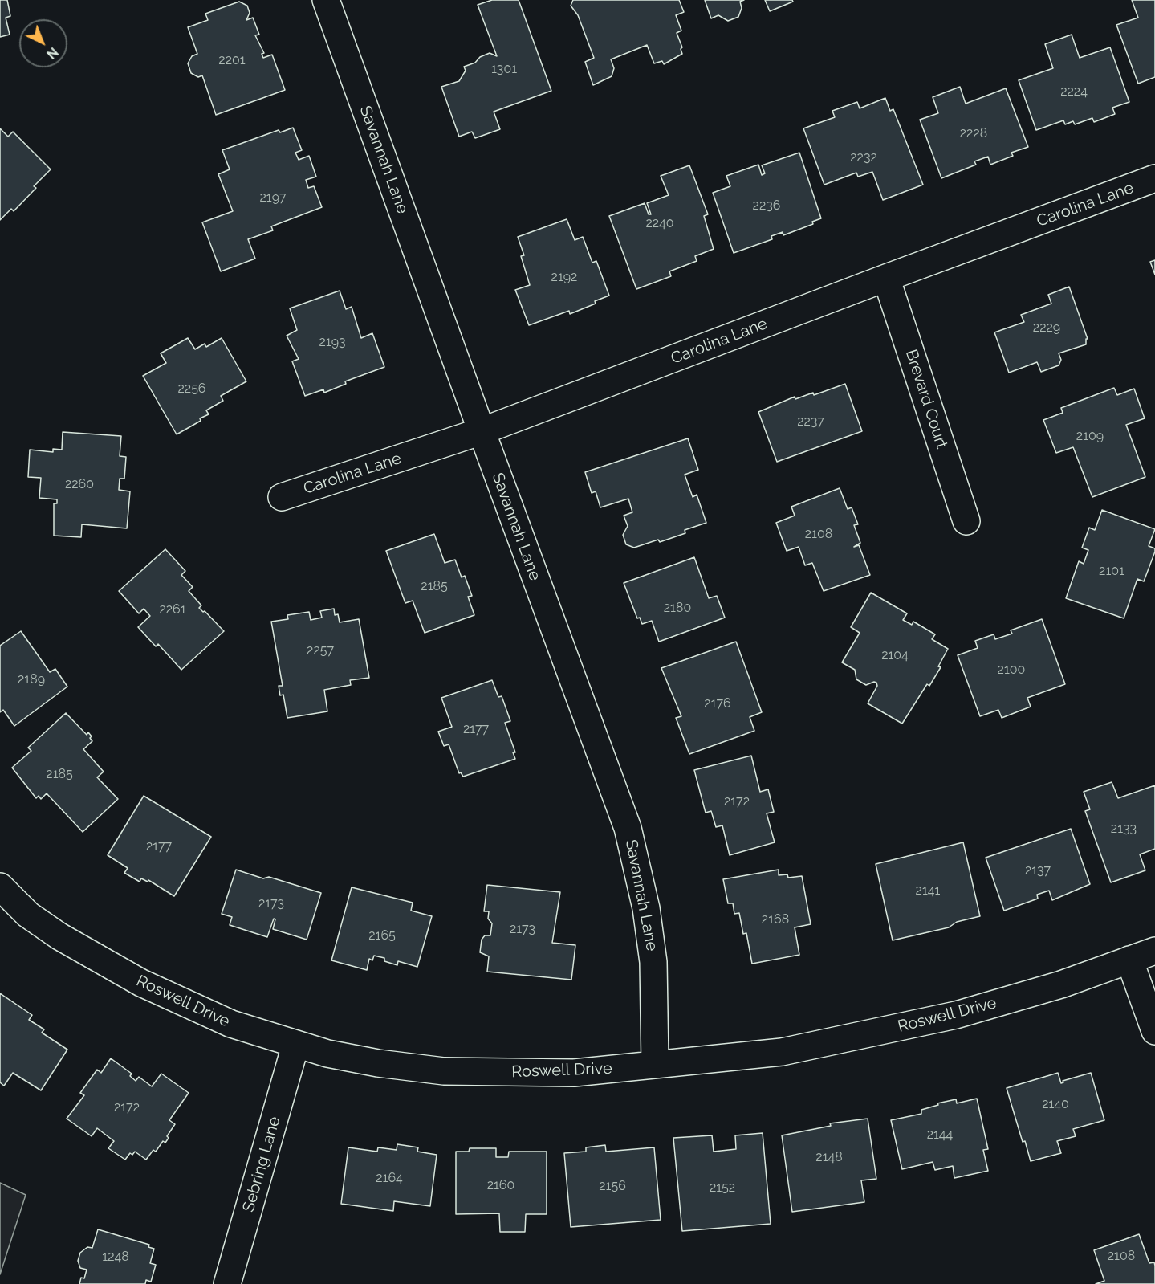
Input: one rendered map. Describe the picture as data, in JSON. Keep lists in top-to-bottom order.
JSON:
{
  "streets": {
    "street": [
      "Savannah Lane",
      "Carolina Lane",
      "Brevard Court",
      "Roswell Drive",
      "Sebring Lane"
    ]
  },
  "crossings": [
    ["Savannah Lane", "Carolina Lane"],
    ["Savannah Lane", "Roswell Drive"],
    ["Carolina Lane", "Brevard Court"],
    ["Roswell Drive", "Sebring Lane"]
  ],
  "house_numbers": [
    "2201",
    "1301",
    "2224",
    "2228",
    "2232",
    "2197",
    "2236",
    "2240",
    "2192",
    "2229",
    "2193",
    "2256",
    "2237",
    "2109",
    "2260",
    "2108",
    "2101",
    "2185",
    "2180",
    "2261",
    "2257",
    "2104",
    "2100",
    "2189",
    "2176",
    "2177",
    "2185",
    "2172",
    "2133",
    "2177",
    "2137",
    "2141",
    "2173",
    "2168",
    "2173",
    "2165",
    "2140",
    "2172",
    "2144",
    "2148",
    "2164",
    "2160",
    "2156",
    "2152",
    "2108",
    "1248"
  ],
  "north": "bottom right"
}
